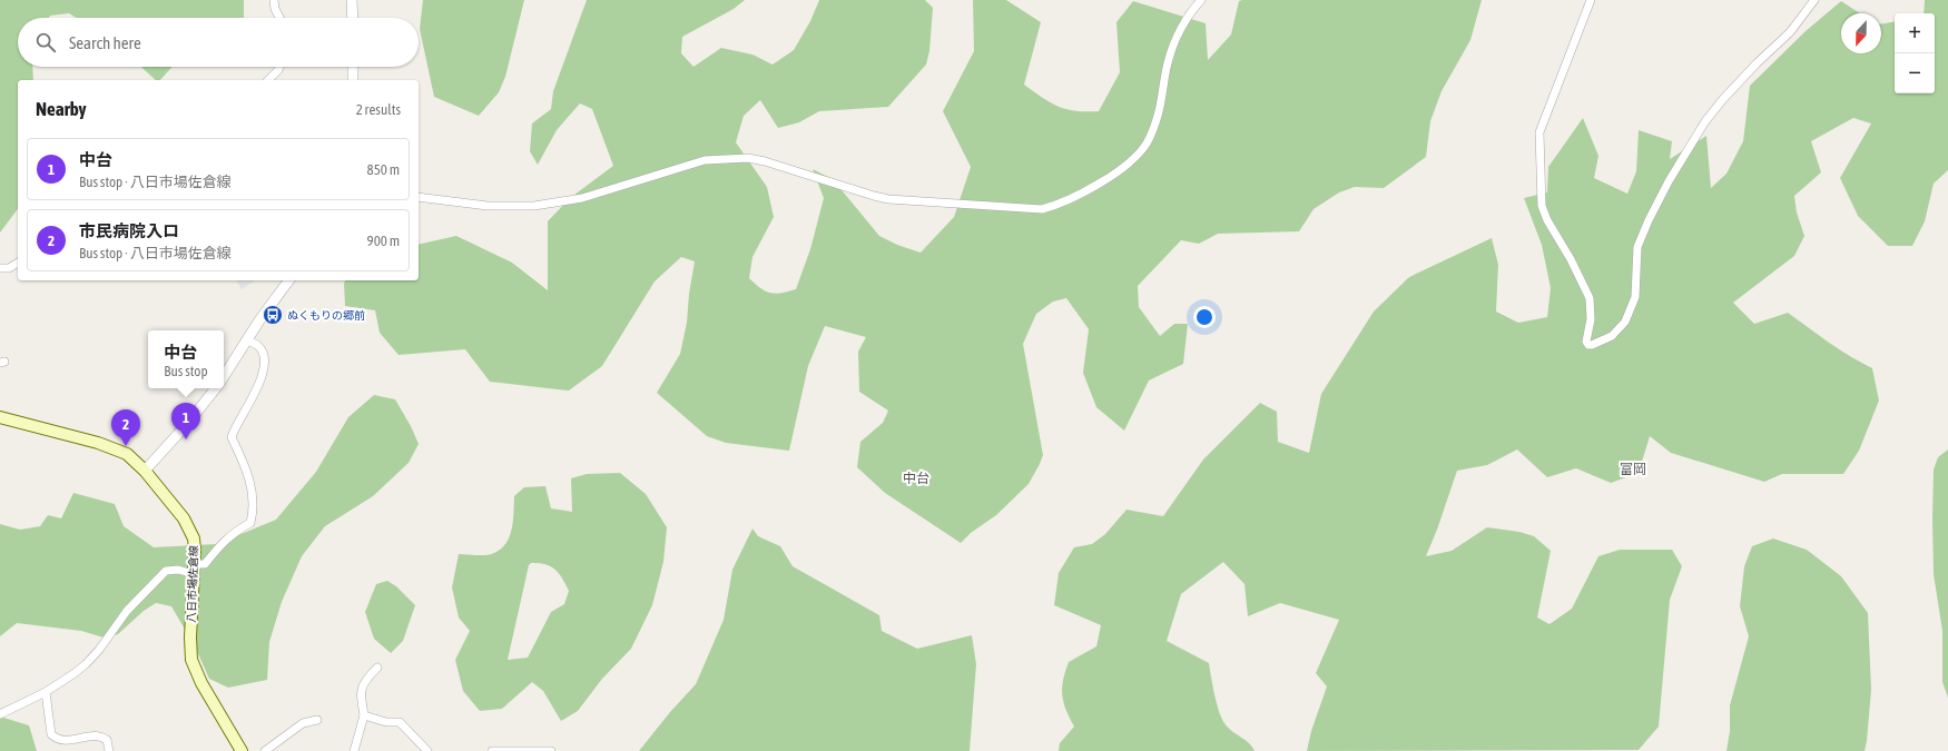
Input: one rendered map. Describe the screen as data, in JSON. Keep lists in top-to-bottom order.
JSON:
{
  "streets": {
    "main road": ["八日市場佐倉線"]
  },
  "districts": ["富岡", "中台"],
  "places": {
    "bus stop": ["ぬくもりの郷前"]
  },
  "north": "bottom",
  "page": {
    "map_buttons": ["+", "−"],
    "search": "Search here",
    "heading": ["Nearby", "2 results"],
    "list": [
      {
        "mark": "1",
        "name": "中台",
        "note": "Bus stop · 八日市場佐倉線",
        "value": "850 m"
      },
      {
        "mark": "2",
        "name": "市民病院入ロ",
        "note": "Bus stop · 八日市場佐倉線",
        "value": "900 m"
      }
    ],
    "popup": ["中台", "Bus stop"],
    "pins": ["1", "2"]
  }
}
